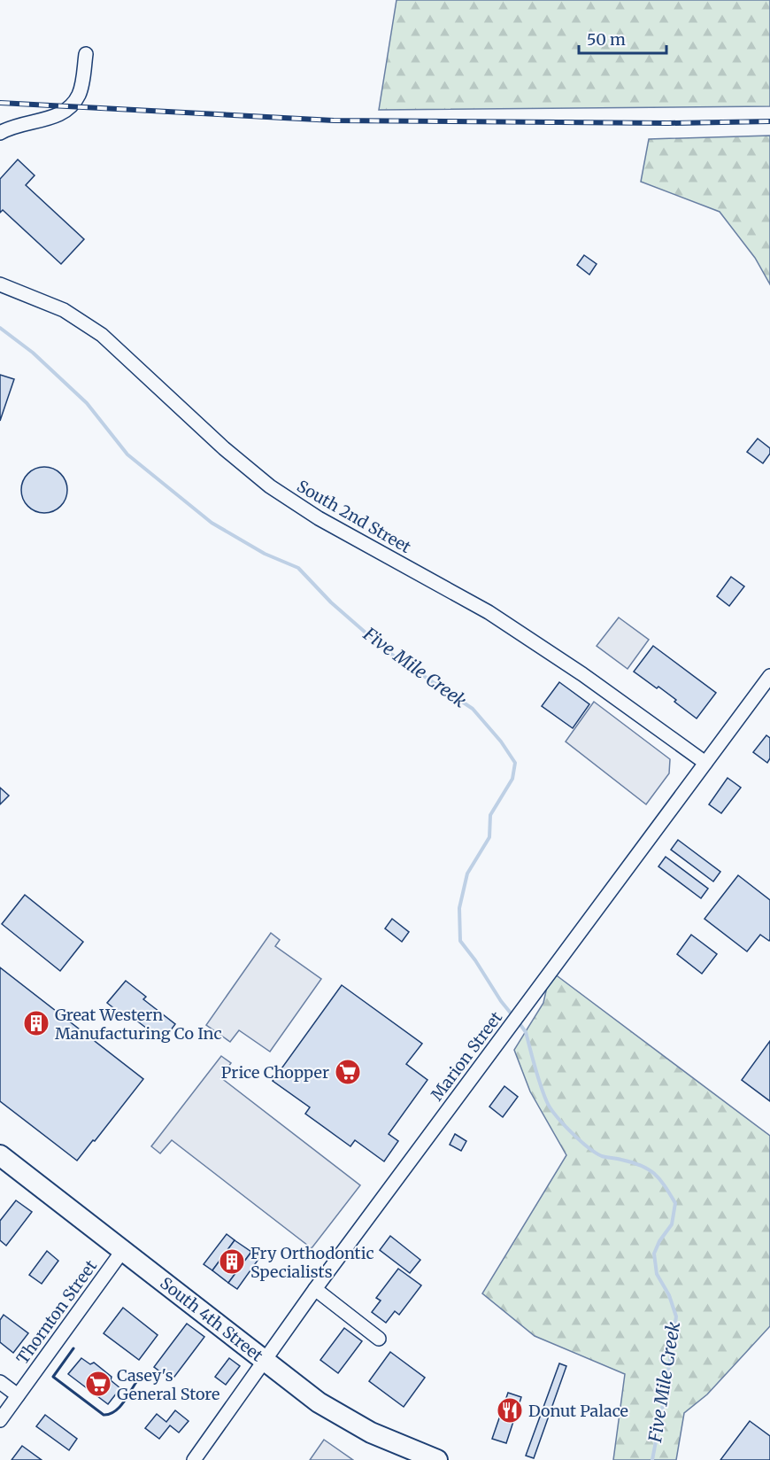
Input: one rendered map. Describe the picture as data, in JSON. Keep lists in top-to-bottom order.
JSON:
{
  "streets": {
    "highway": ["South 4th Street"],
    "street": ["South 2nd Street", "Marion Street", "Thornton Street"]
  },
  "crossings": [
    ["South 2nd Street", "Marion Street"],
    ["Marion Street", "South 4th Street"],
    ["Thornton Street", "South 4th Street"]
  ],
  "water": ["Five Mile Creek"],
  "places": {
    "building": ["Great Western Manufacturing Co Inc", "Fry Orthodontic Specialists"],
    "supermarket": ["Price Chopper", "Casey's General Store"],
    "restaurant": ["Donut Palace"]
  },
  "scale_bar": "50 m"
}
